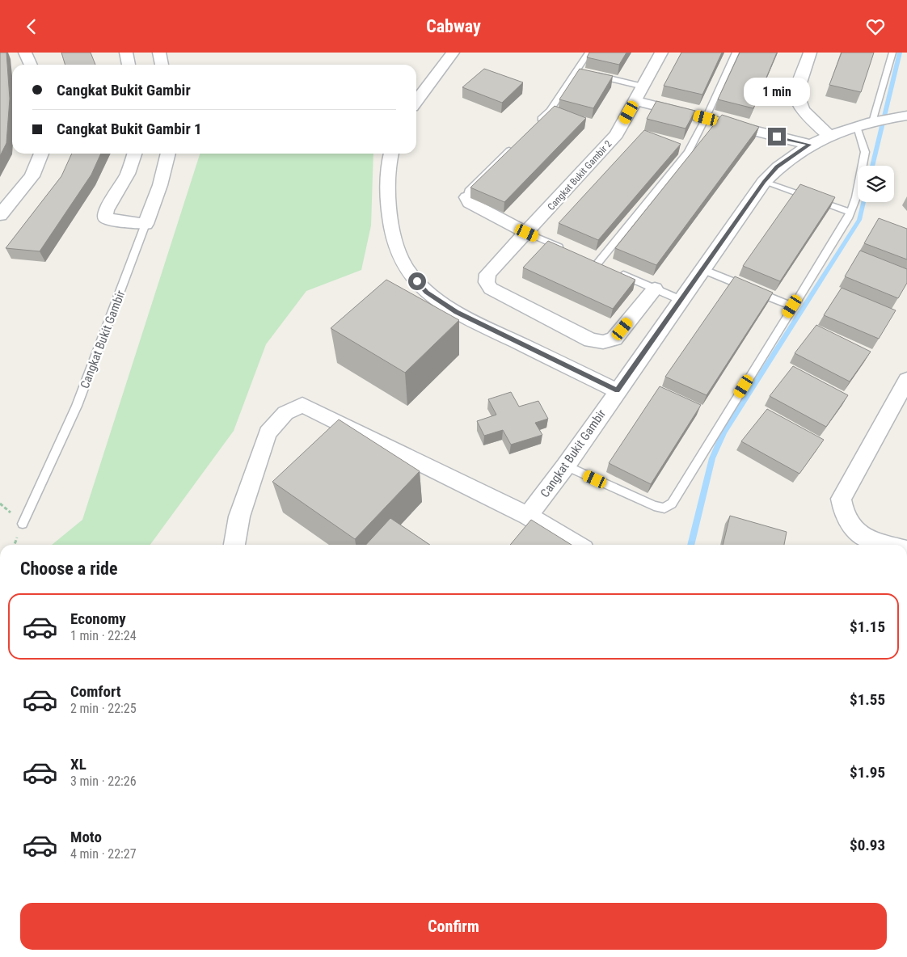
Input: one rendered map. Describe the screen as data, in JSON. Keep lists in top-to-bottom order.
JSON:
{
  "streets": {
    "street": ["Cangkat Bukit Gambir 2", "Cangkat Bukit Gambir"]
  },
  "page": {
    "header": "Cabway",
    "banner": ["Cangkat Bukit Gambir", "Cangkat Bukit Gambir 1"],
    "bubble": "1 min",
    "heading": "Choose a ride",
    "list": [
      {
        "name": "Economy",
        "note": "1 min · 22:24",
        "value": "$1.15"
      },
      {
        "name": "Comfort",
        "note": "2 min · 22:25",
        "value": "$1.55"
      },
      {
        "name": "XL",
        "note": "3 min · 22:26",
        "value": "$1.95"
      },
      {
        "name": "Moto",
        "note": "4 min · 22:27",
        "value": "$0.93"
      }
    ],
    "buttons": "Confirm"
  }
}
